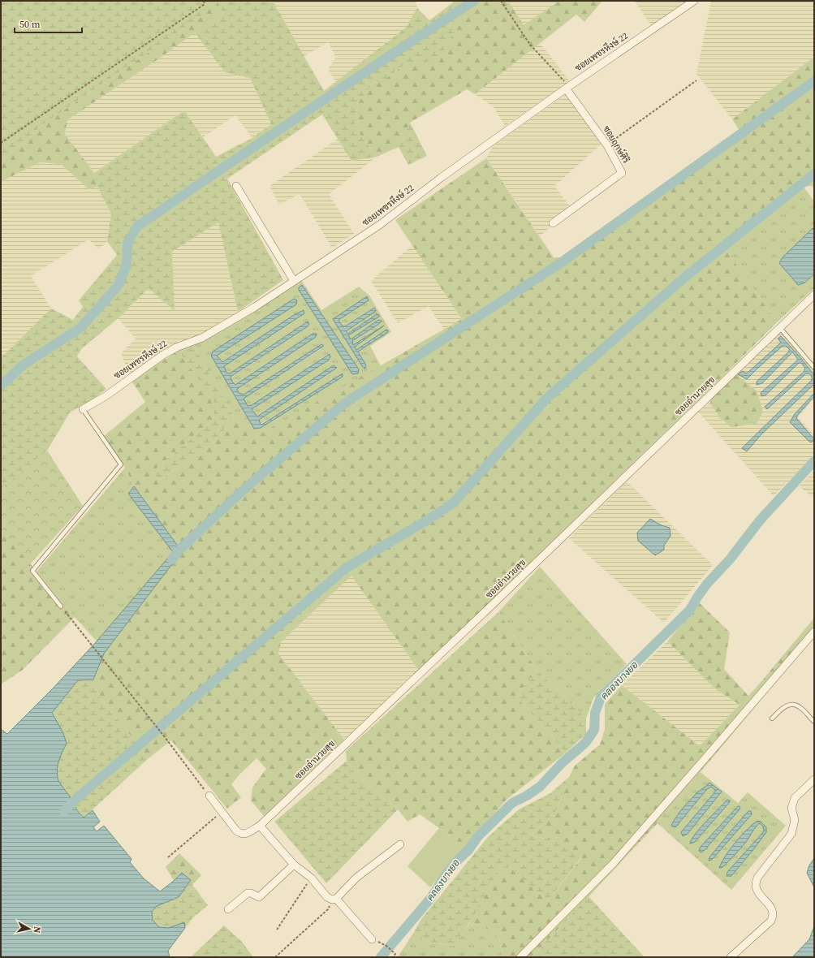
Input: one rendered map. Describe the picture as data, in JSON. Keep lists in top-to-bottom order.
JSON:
{
  "streets": {
    "street": ["ซอยเพชรหึงษ์ 22", "ซอยฤกษ์ศิริ", "ซอยอำนวยสุข"]
  },
  "crossings": [
    ["ซอยเพชรหึงษ์ 22", "ซอยฤกษ์ศิริ"]
  ],
  "water": ["คลองบางยอ"],
  "scale_bar": "50 m",
  "north": "right"
}
